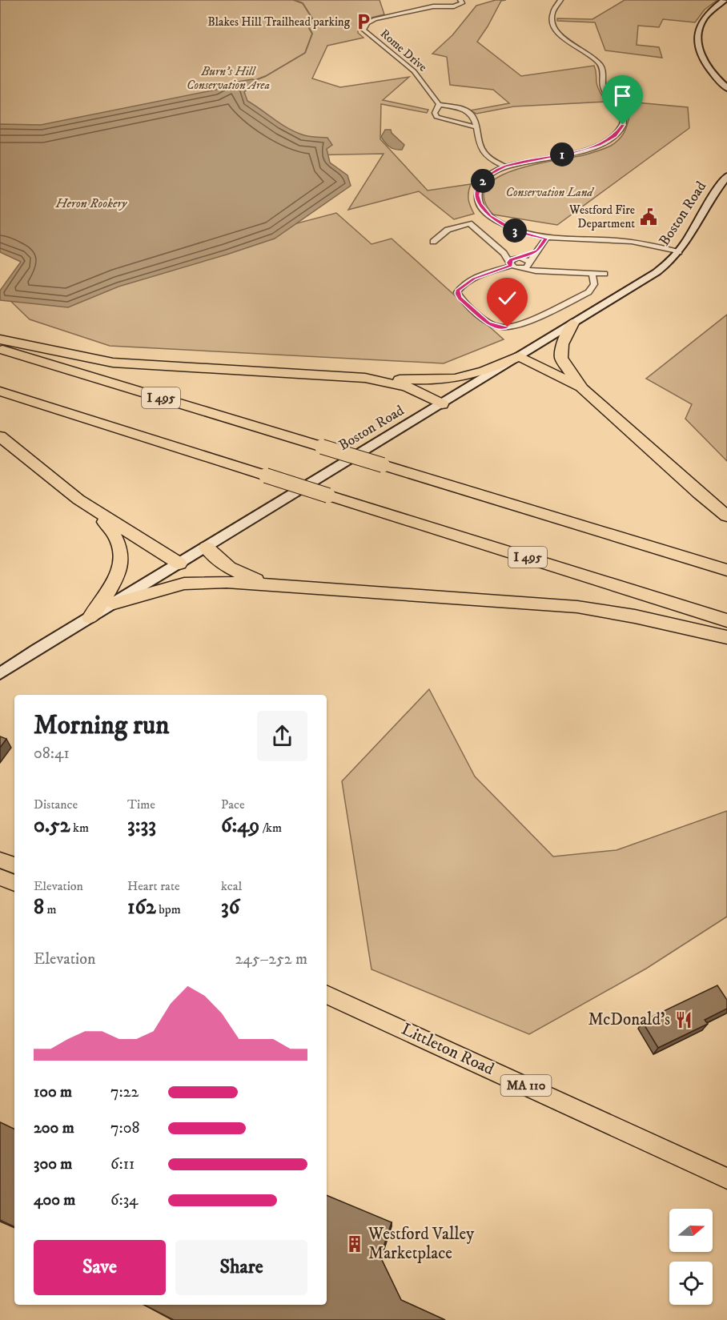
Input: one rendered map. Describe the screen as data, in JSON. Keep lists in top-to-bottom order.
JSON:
{
  "streets": {
    "highway": ["I 495"],
    "main road": ["Boston Road", "Littleton Road", "MA 110"],
    "street": ["Rome Drive"]
  },
  "water": ["Heron Rookery"],
  "parks": ["Burn’s Hill Conservation Area", "Conservation Land"],
  "places": {
    "parking": ["Blakes Hill Trailhead parking"],
    "public building": ["Westford Fire Department"],
    "restaurant": ["McDonald's"],
    "building": ["Westford Valley Marketplace"]
  },
  "north": "right",
  "page": {
    "pins": ["1", "2", "3"],
    "heading": ["Morning run", "08:41"],
    "stats": [
      ["Distance", "0.52 km"],
      ["Time", "3:33"],
      ["Pace", "6:49 /km"],
      ["Elevation", "8 m"],
      ["Heart rate", "162 bpm"],
      ["kcal", "36"]
    ],
    "chart": ["Elevation", "245–252 m"],
    "list": [
      {
        "name": "100 m",
        "note": "7:22"
      },
      {
        "name": "200 m",
        "note": "7:08"
      },
      {
        "name": "300 m",
        "note": "6:11"
      },
      {
        "name": "400 m",
        "note": "6:34"
      }
    ],
    "buttons": ["Save", "Share"]
  }
}
